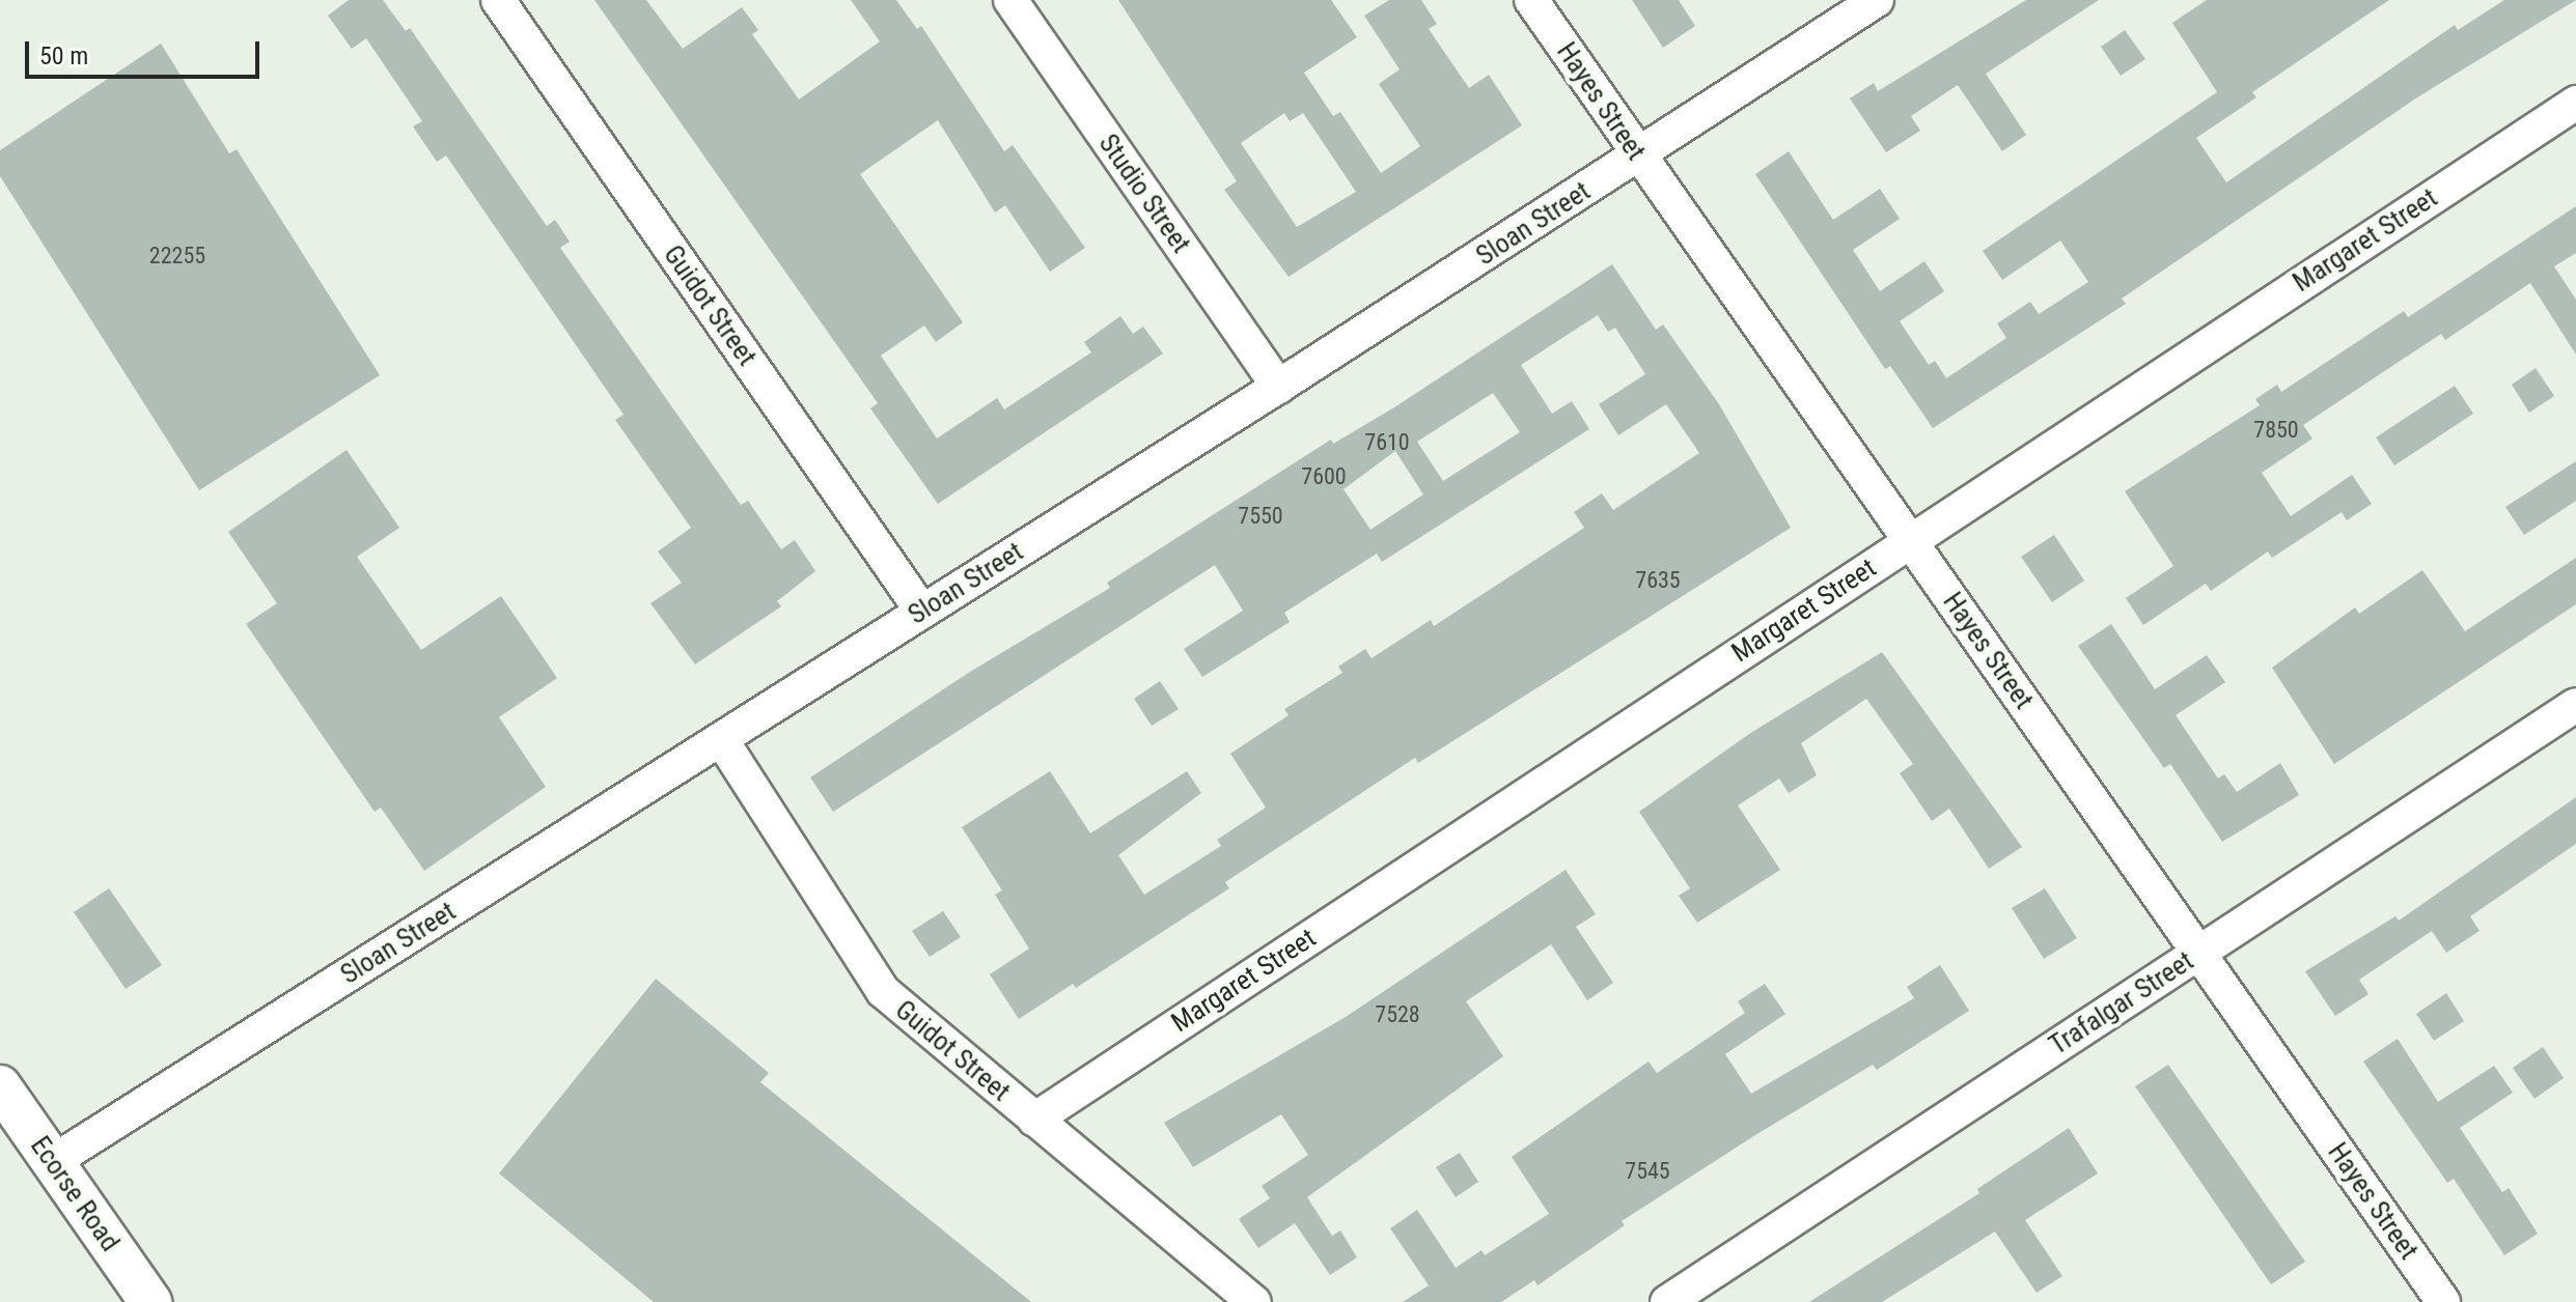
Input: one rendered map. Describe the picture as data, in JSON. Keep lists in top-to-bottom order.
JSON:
{
  "streets": {
    "main road": ["Ecorse Road"],
    "street": [
      "Hayes Street",
      "Studio Street",
      "Sloan Street",
      "Margaret Street",
      "Guidot Street",
      "Trafalgar Street"
    ]
  },
  "crossings": [
    ["Hayes Street", "Sloan Street"],
    ["Hayes Street", "Margaret Street"],
    ["Hayes Street", "Trafalgar Street"],
    ["Studio Street", "Sloan Street"],
    ["Sloan Street", "Guidot Street"],
    ["Sloan Street", "Ecorse Road"],
    ["Margaret Street", "Guidot Street"]
  ],
  "house_numbers": [
    "22255",
    "7850",
    "7610",
    "7600",
    "7550",
    "7635",
    "7528",
    "7545"
  ],
  "scale_bar": "50 m"
}
